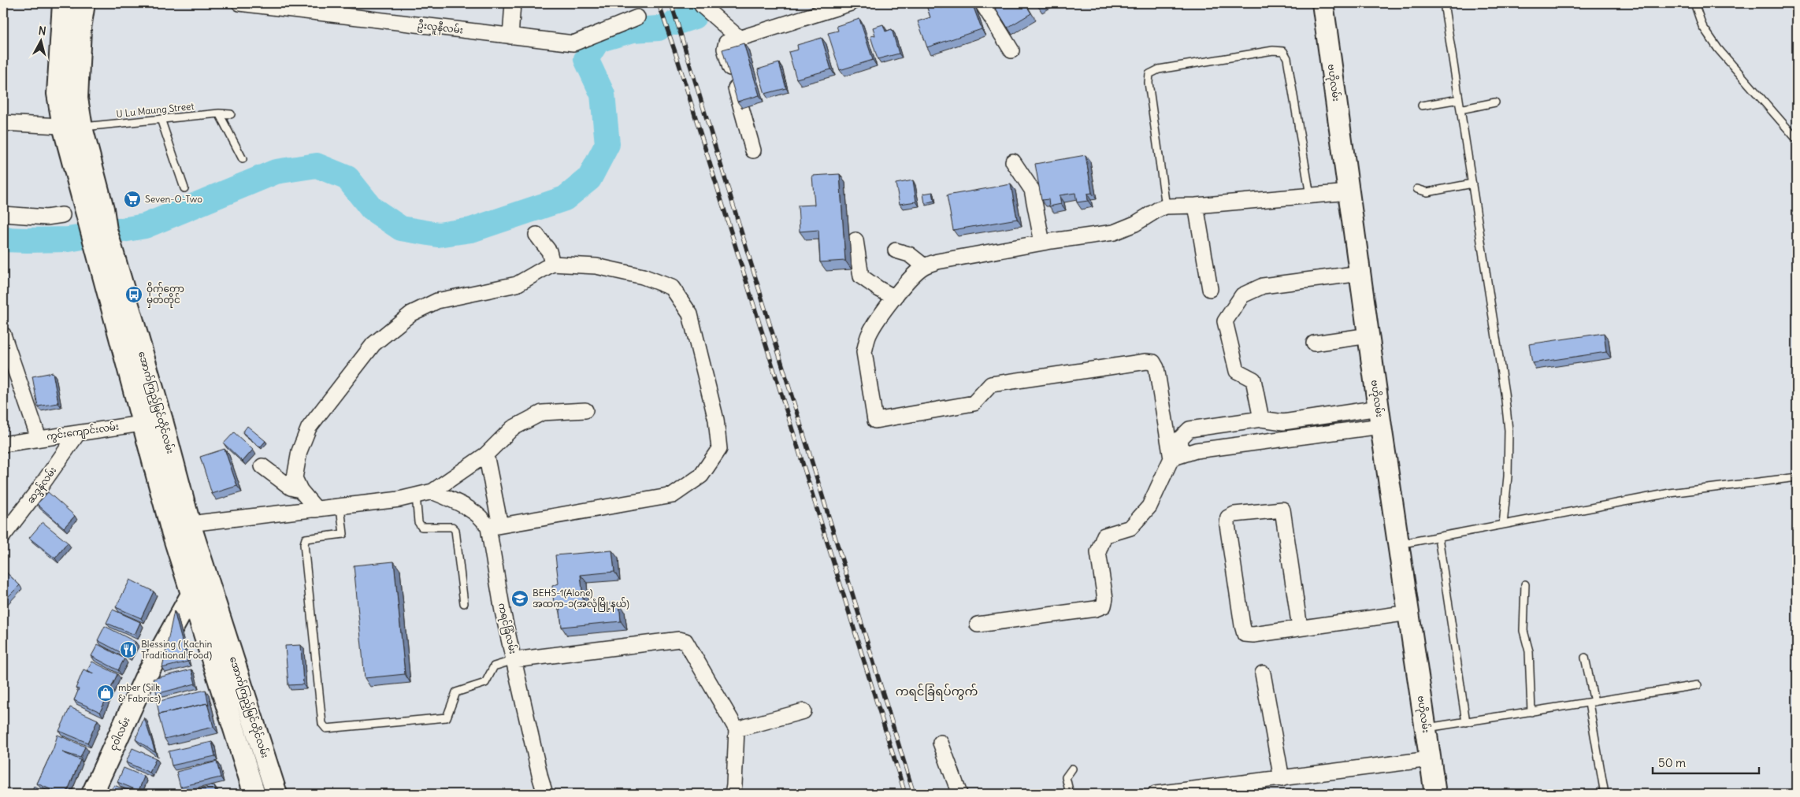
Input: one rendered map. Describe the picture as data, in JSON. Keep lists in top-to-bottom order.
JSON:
{
  "streets": {
    "main road": ["ဗဟိုလမ်း", "အောက်ကြည့်မြင်တိုင်လမ်း", "ငုဝါလမ်း"],
    "street": [
      "ဦးလူနီလမ်း",
      "ကွင်းကျောင်းလမ်း",
      "ဆဒ္ဒန်လမ်း",
      "ကရင်ခြံလမ်း"
    ],
    "lane": ["U Lu Maung Street"]
  },
  "crossings": [
    ["U Lu Maung Street", "အောက်ကြည့်မြင်တိုင်လမ်း"],
    ["အောက်ကြည့်မြင်တိုင်လမ်း", "ကွင်းကျောင်းလမ်း"],
    ["အောက်ကြည့်မြင်တိုင်လမ်း", "ငုဝါလမ်း"],
    ["ကွင်းကျောင်းလမ်း", "ဆဒ္ဒန်လမ်း"]
  ],
  "districts": ["ကရင်ခြံရပ်ကွက်"],
  "places": {
    "supermarket": ["Seven-O-Two"],
    "bus stop": ["ဝိုက်တော မှတ်တိုင်"],
    "school or university": ["BEHS-1(Alone) အထက-၁(အလုံမြို့နယ်)"],
    "restaurant": ["Blessing ( Kachin Traditional Food)"],
    "shop": ["mber (Silk & Fabrics)"]
  },
  "scale_bar": "50 m",
  "north": "top"
}
